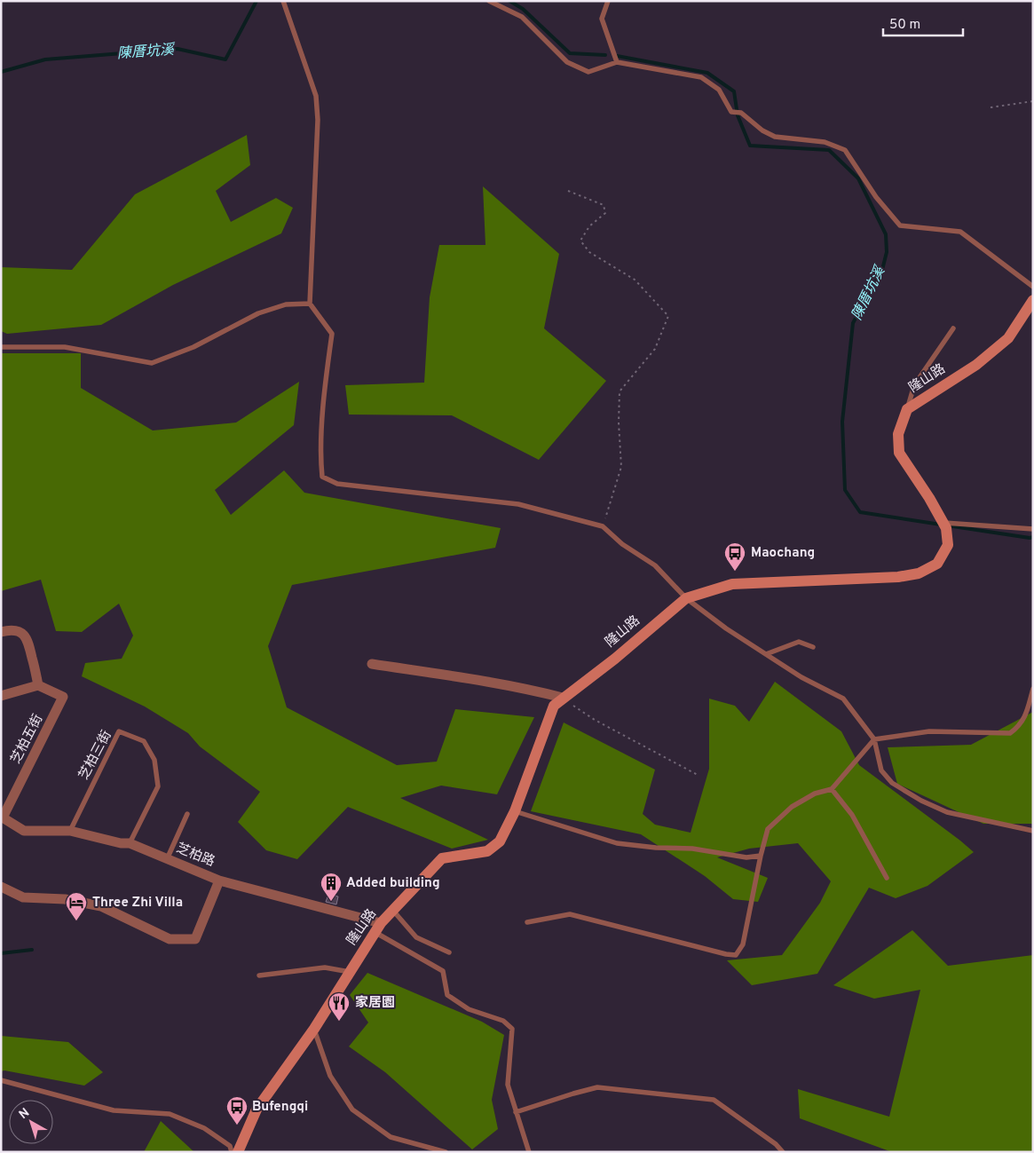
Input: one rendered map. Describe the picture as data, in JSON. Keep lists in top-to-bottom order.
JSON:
{
  "streets": {
    "street": ["隆山路", "芝柏五街", "芝柏路"],
    "lane": ["芝柏三街"]
  },
  "crossings": [
    ["隆山路", "芝柏路"],
    ["芝柏五街", "芝柏路"],
    ["芝柏三街", "芝柏路"]
  ],
  "water": ["陳厝坑溪"],
  "places": {
    "bus stop": ["Maochang", "Bufengqi"],
    "building": ["Added building"],
    "hotel": ["Three Zhi Villa"],
    "restaurant": ["家居園"]
  },
  "scale_bar": "50 m",
  "north": "top left"
}
